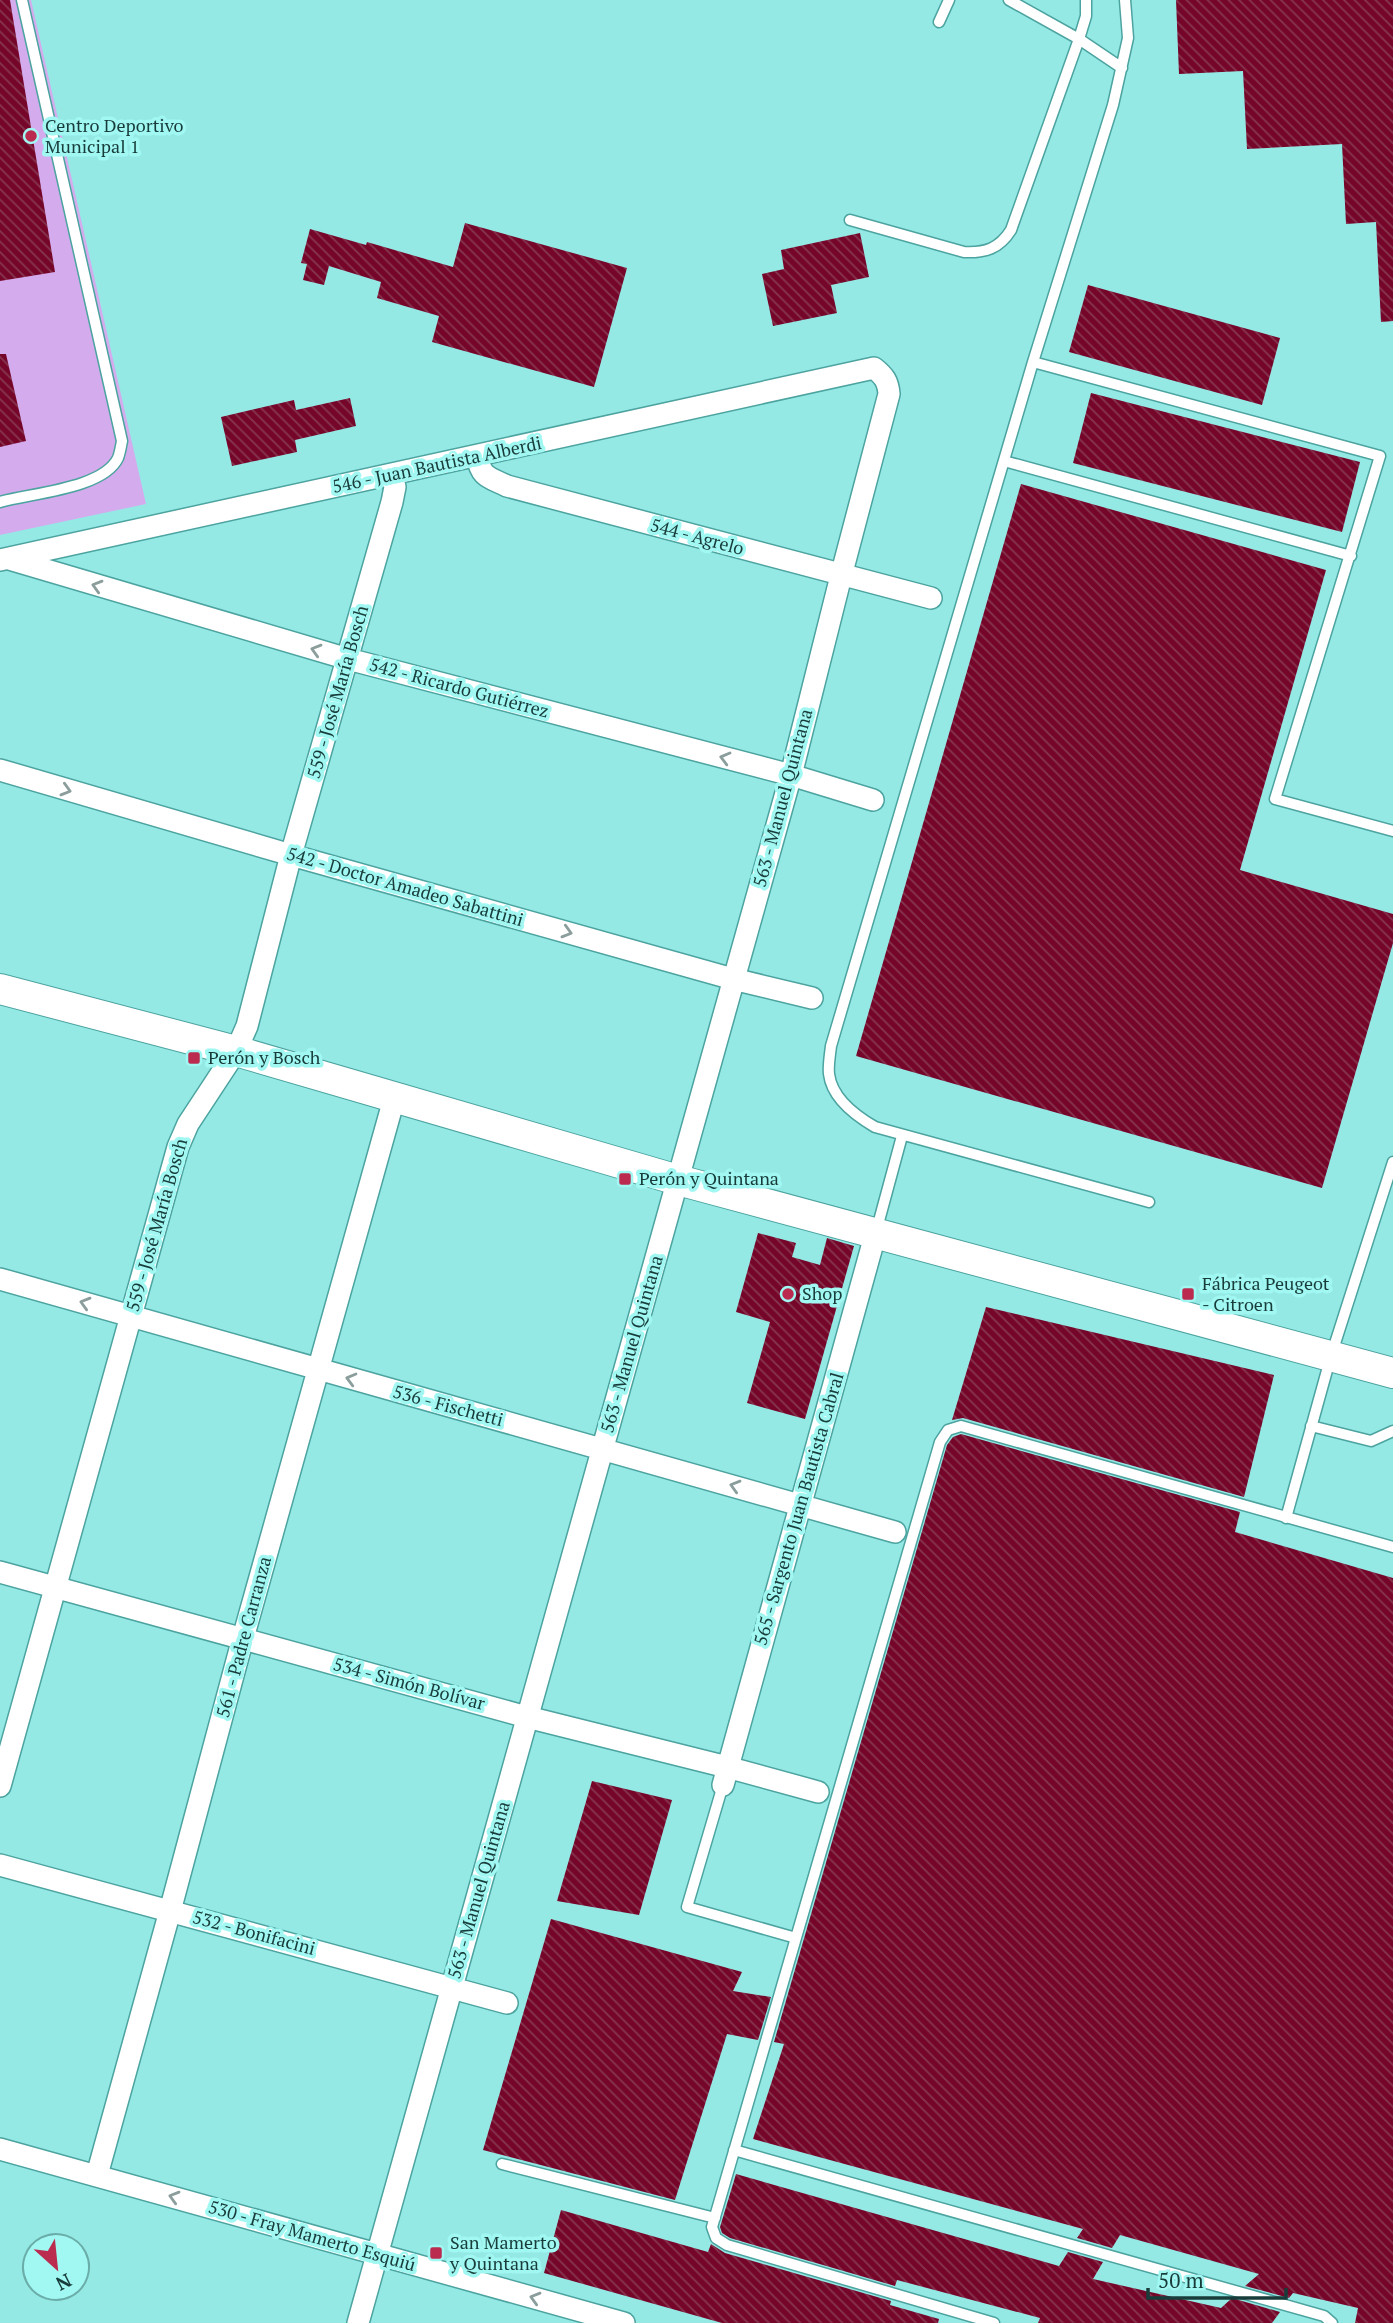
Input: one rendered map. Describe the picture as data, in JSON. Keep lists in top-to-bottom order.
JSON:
{
  "streets": {
    "street": [
      "546 - Juan Bautista Alberdi",
      "544 - Agrelo",
      "542 - Ricardo Gutiérrez",
      "559 - José María Bosch",
      "563 - Manuel Quintana",
      "542 - Doctor Amadeo Sabattini",
      "536 - Fischetti",
      "565 - Sargento Juan Bautista Cabral",
      "561 - Padre Carranza",
      "534 - Simón Bolívar",
      "532 - Bonifacini",
      "530 - Fray Mamerto Esquiú"
    ]
  },
  "crossings": [
    ["546 - Juan Bautista Alberdi", "544 - Agrelo"],
    ["546 - Juan Bautista Alberdi", "542 - Ricardo Gutiérrez"],
    ["546 - Juan Bautista Alberdi", "559 - José María Bosch"],
    ["546 - Juan Bautista Alberdi", "563 - Manuel Quintana"],
    ["544 - Agrelo", "563 - Manuel Quintana"],
    ["542 - Ricardo Gutiérrez", "559 - José María Bosch"],
    ["542 - Ricardo Gutiérrez", "563 - Manuel Quintana"],
    ["559 - José María Bosch", "542 - Doctor Amadeo Sabattini"],
    ["559 - José María Bosch", "536 - Fischetti"],
    ["559 - José María Bosch", "534 - Simón Bolívar"],
    ["563 - Manuel Quintana", "542 - Doctor Amadeo Sabattini"],
    ["563 - Manuel Quintana", "536 - Fischetti"],
    ["563 - Manuel Quintana", "534 - Simón Bolívar"],
    ["563 - Manuel Quintana", "532 - Bonifacini"],
    ["563 - Manuel Quintana", "530 - Fray Mamerto Esquiú"],
    ["536 - Fischetti", "565 - Sargento Juan Bautista Cabral"],
    ["536 - Fischetti", "561 - Padre Carranza"],
    ["565 - Sargento Juan Bautista Cabral", "534 - Simón Bolívar"],
    ["561 - Padre Carranza", "534 - Simón Bolívar"],
    ["561 - Padre Carranza", "532 - Bonifacini"],
    ["561 - Padre Carranza", "530 - Fray Mamerto Esquiú"]
  ],
  "one_way": [
    "542 - Ricardo Gutiérrez",
    "542 - Doctor Amadeo Sabattini",
    "536 - Fischetti",
    "530 - Fray Mamerto Esquiú"
  ],
  "places": {
    "other": ["Centro Deportivo Municipal 1", "Shop"],
    "transit": [
      "Perón y Bosch",
      "Perón y Quintana",
      "Fábrica Peugeot - Citroen",
      "San Mamerto y Quintana"
    ]
  },
  "scale_bar": "50 m",
  "north": "bottom right"
}
